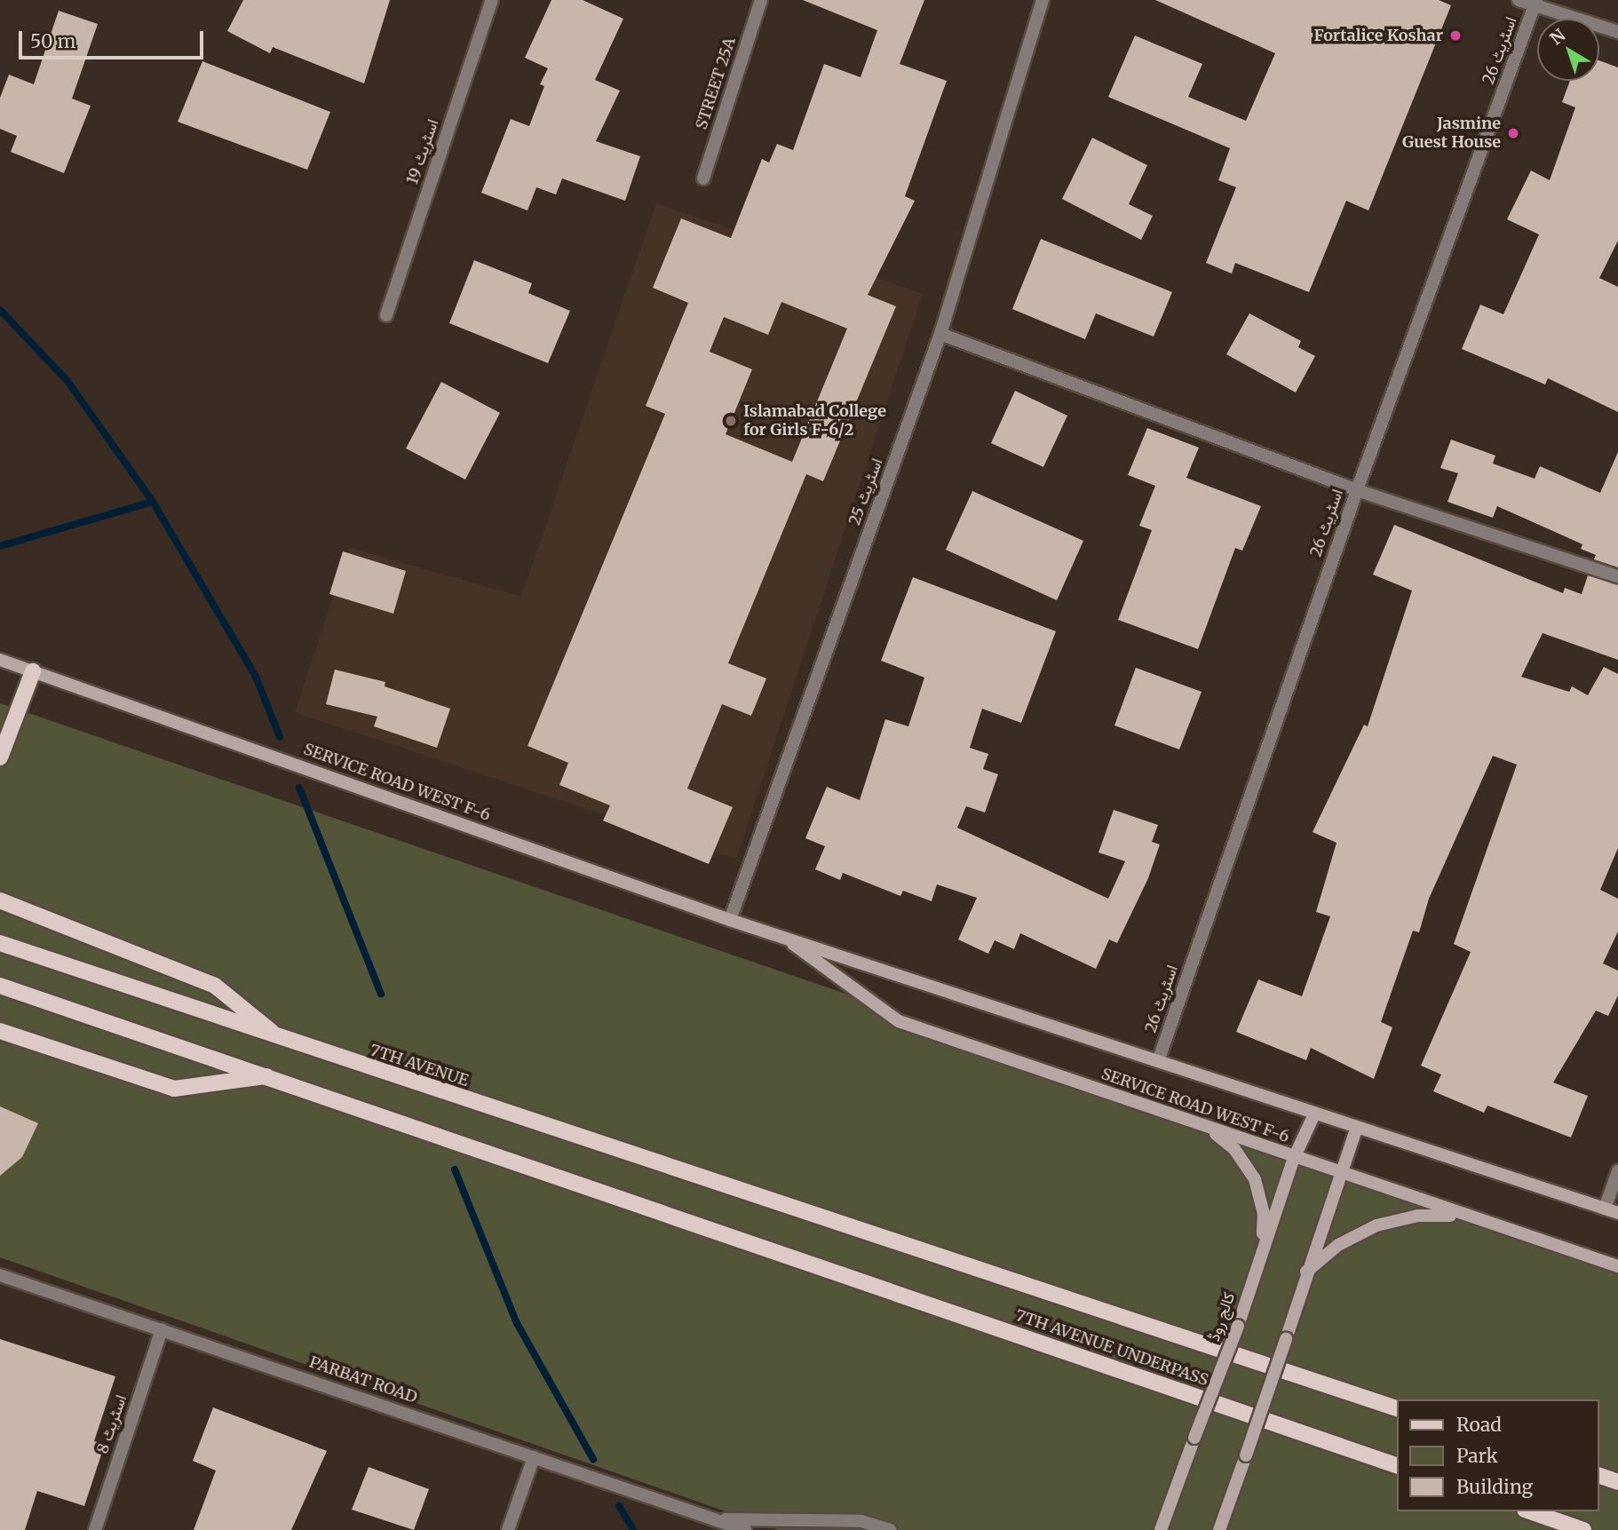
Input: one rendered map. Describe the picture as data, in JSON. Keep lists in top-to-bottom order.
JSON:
{
  "streets": {
    "main road": ["7TH AVENUE", "7TH AVENUE UNDERPASS"],
    "street": [
      "اسٹریٹ 26",
      "STREET 25A",
      "اسٹریٹ 19",
      "اسٹریٹ 25",
      "SERVICE ROAD WEST F-6",
      "کالج روڈ",
      "PARBAT ROAD",
      "اسٹریٹ 8"
    ]
  },
  "crossings": [
    ["اسٹریٹ 26", "SERVICE ROAD WEST F-6"],
    ["اسٹریٹ 25", "SERVICE ROAD WEST F-6"],
    ["SERVICE ROAD WEST F-6", "کالج روڈ"],
    ["7TH AVENUE", "7TH AVENUE UNDERPASS"],
    ["PARBAT ROAD", "اسٹریٹ 8"]
  ],
  "places": ["Fortalice Koshar", "Jasmine Guest House", "Islamabad College for Girls F-6/2"],
  "legend": ["Road", "Park", "Building"],
  "scale_bar": "50 m",
  "north": "top left"
}
